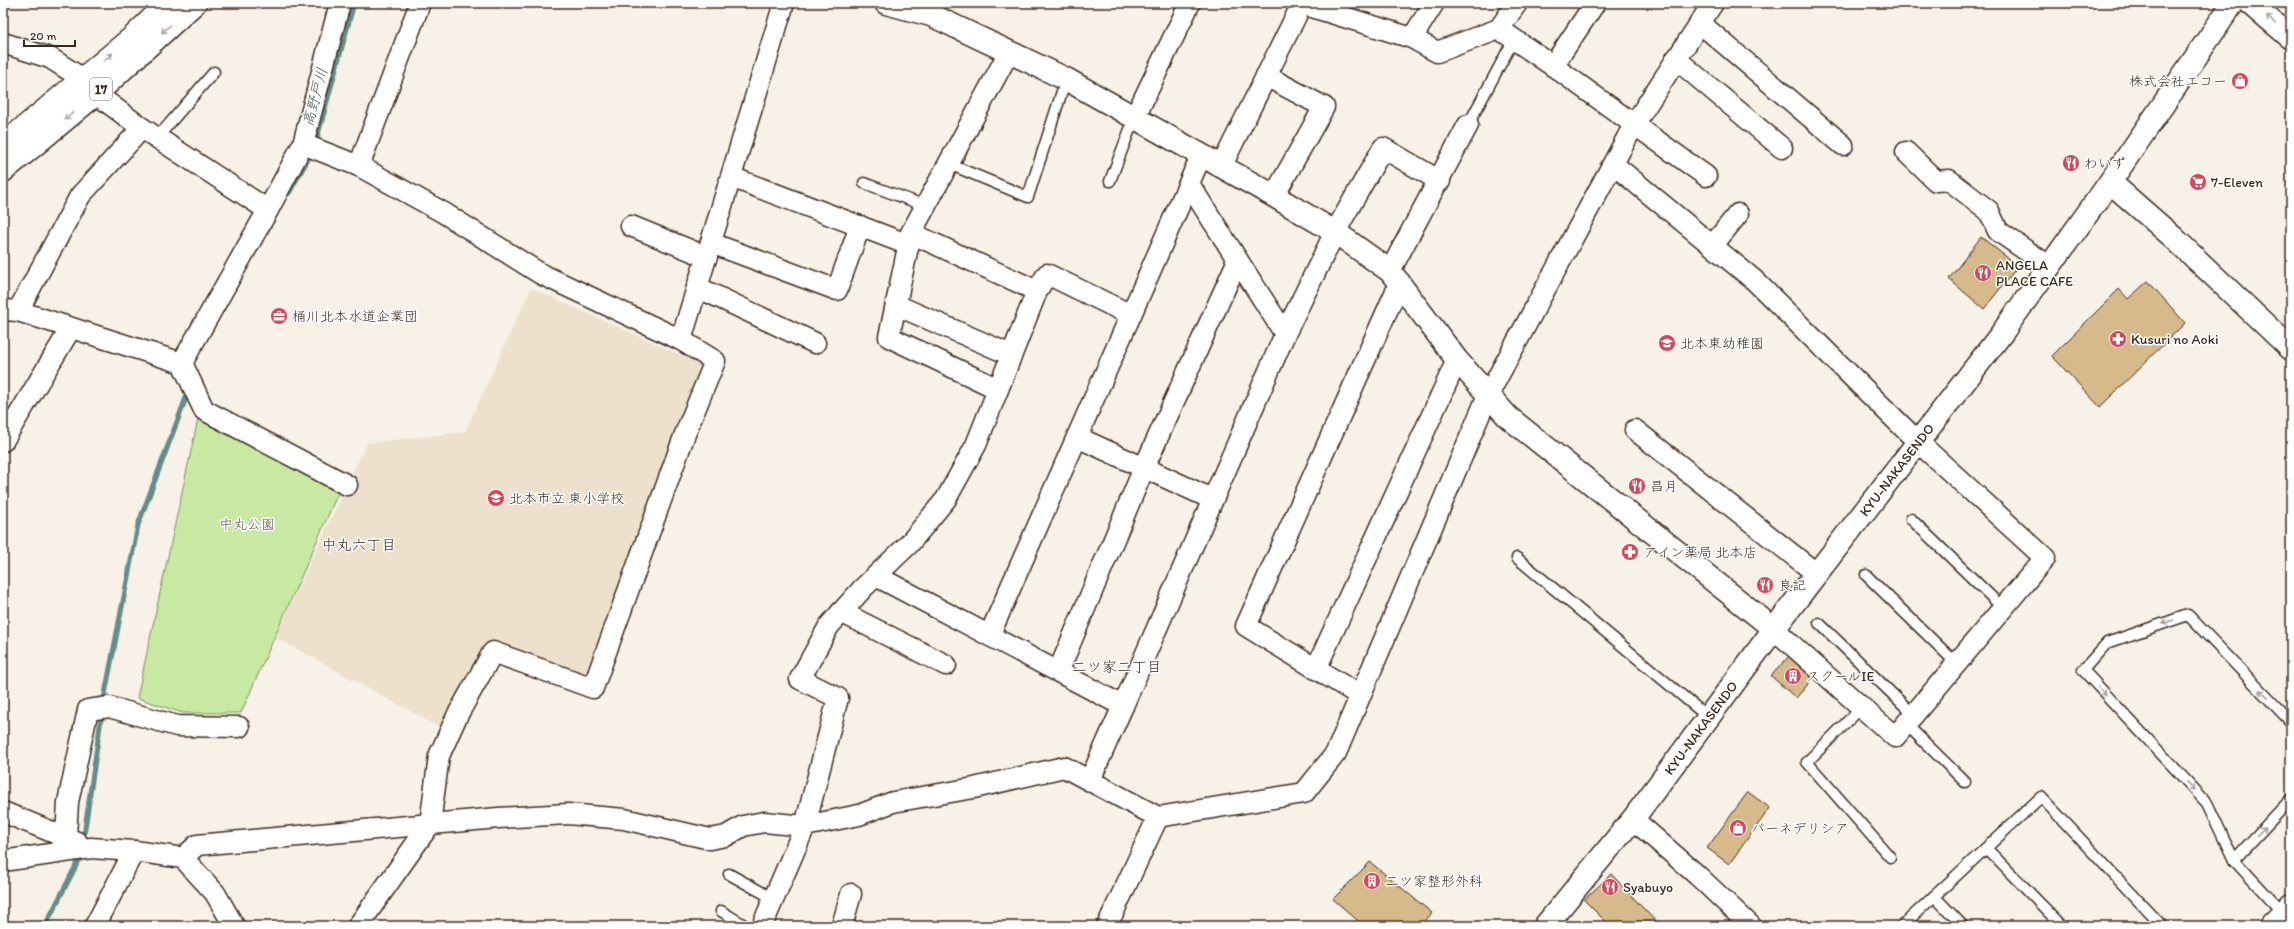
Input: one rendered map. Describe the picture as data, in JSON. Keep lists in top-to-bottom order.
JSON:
{
  "streets": {
    "main road": ["17", "KYU-NAKASENDO"]
  },
  "districts": ["中丸六丁目", "二ツ家二丁目"],
  "water": ["高野戸川"],
  "parks": ["中丸公園"],
  "places": {
    "shop": ["株式会社エコー", "パーネデリシア"],
    "restaurant": [
      "わいず",
      "ANGELA PLACE CAFE",
      "昌月",
      "良記",
      "Syabuyo"
    ],
    "supermarket": ["7-Eleven"],
    "office": ["桶川北本水道企業団"],
    "pharmacy": ["Kusuri no Aoki", "アイン薬局 北本店"],
    "school or university": ["北本東幼稚園", "北本市立 東小学校"],
    "building": ["スクールIE", "二ツ家整形外科"]
  },
  "scale_bar": "20 m"
}
